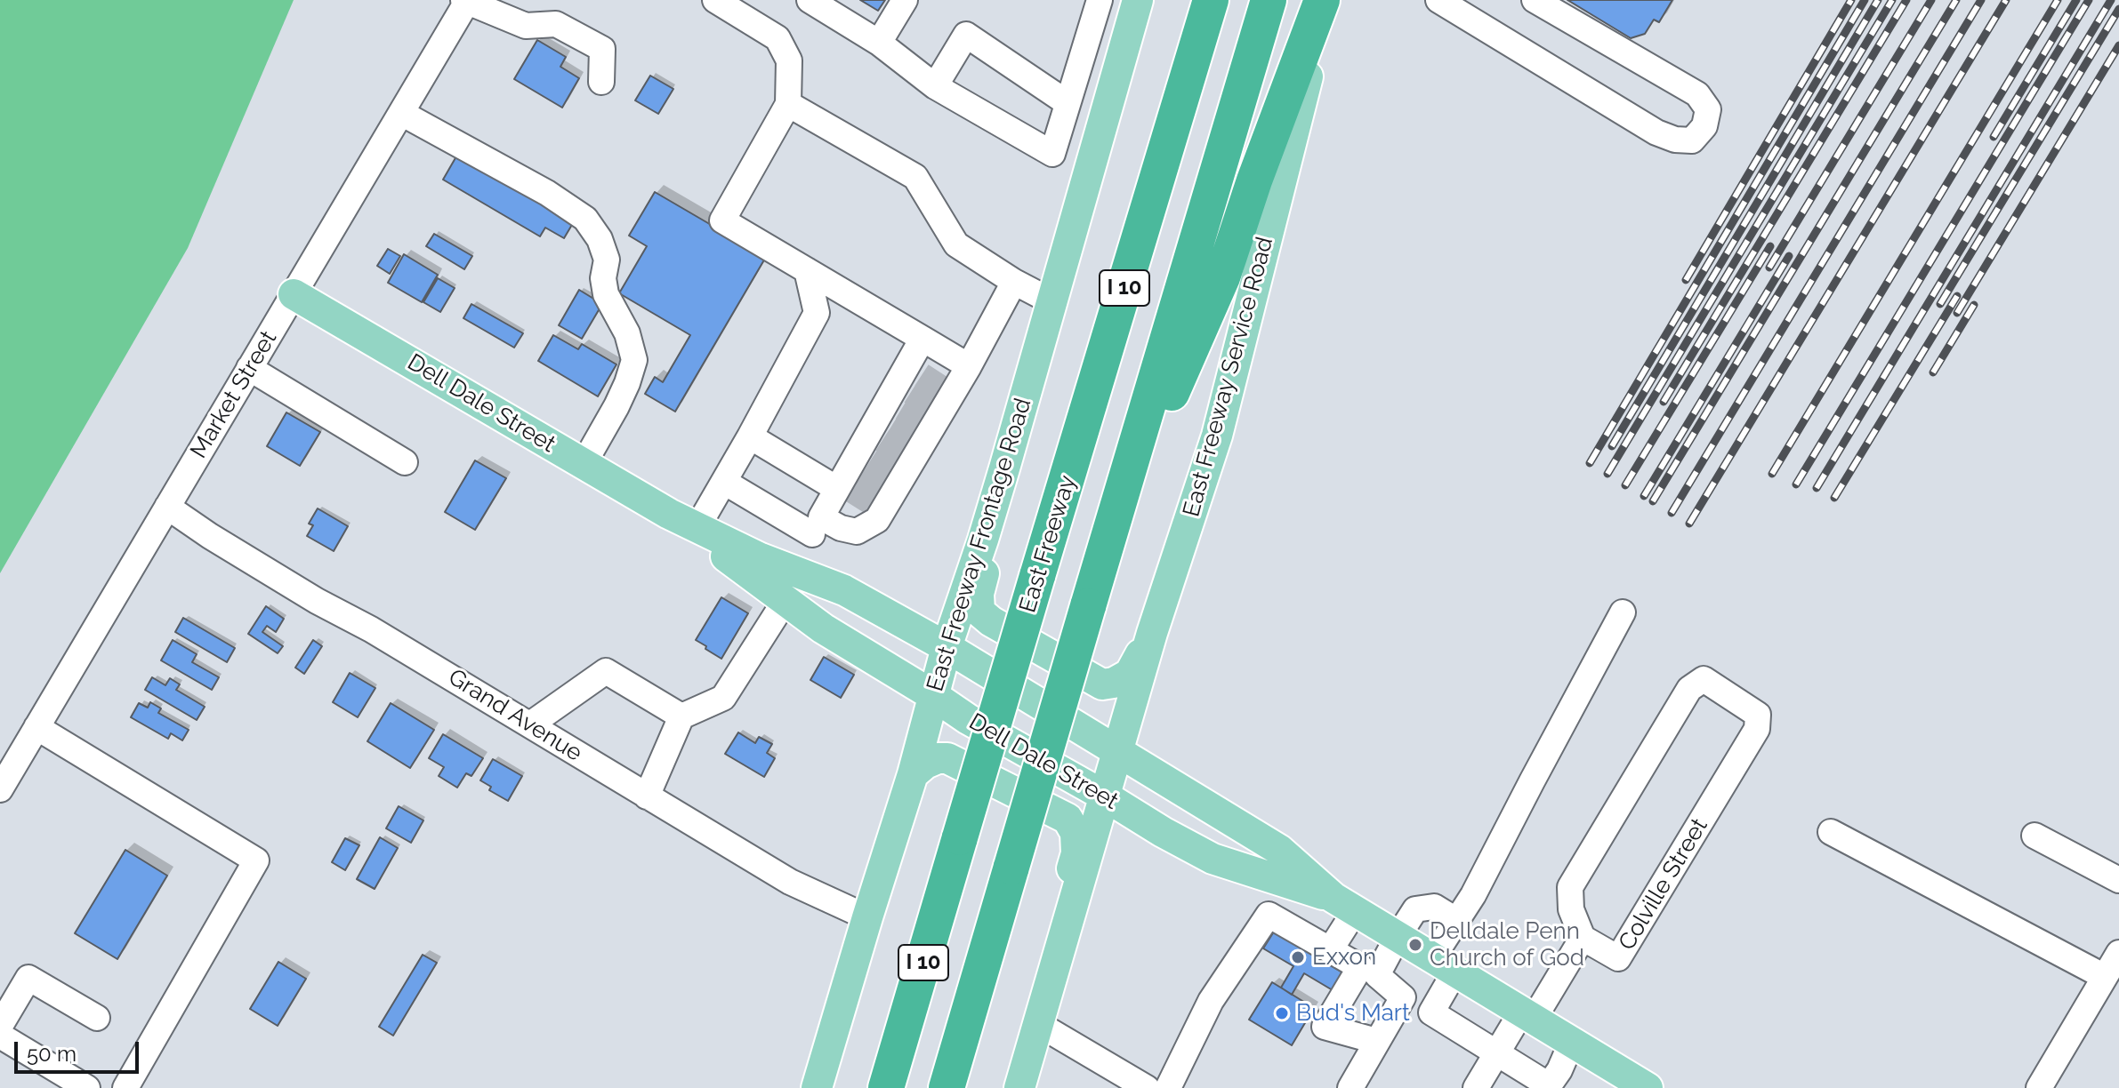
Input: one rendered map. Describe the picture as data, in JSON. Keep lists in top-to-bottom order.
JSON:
{
  "streets": {
    "highway": ["I 10", "East Freeway"],
    "main road": ["East Freeway Service Road", "Dell Dale Street", "East Freeway Frontage Road"],
    "street": ["Market Street", "Grand Avenue", "Colville Street"]
  },
  "crossings": [
    ["East Freeway Service Road", "Dell Dale Street"],
    ["Market Street", "Dell Dale Street"],
    ["Market Street", "Grand Avenue"],
    ["Dell Dale Street", "East Freeway Frontage Road"],
    ["Dell Dale Street", "Colville Street"],
    ["East Freeway Frontage Road", "Grand Avenue"]
  ],
  "places": ["Delldale Penn Church of God", "Exxon", "Bud's Mart"],
  "scale_bar": "50 m"
}
